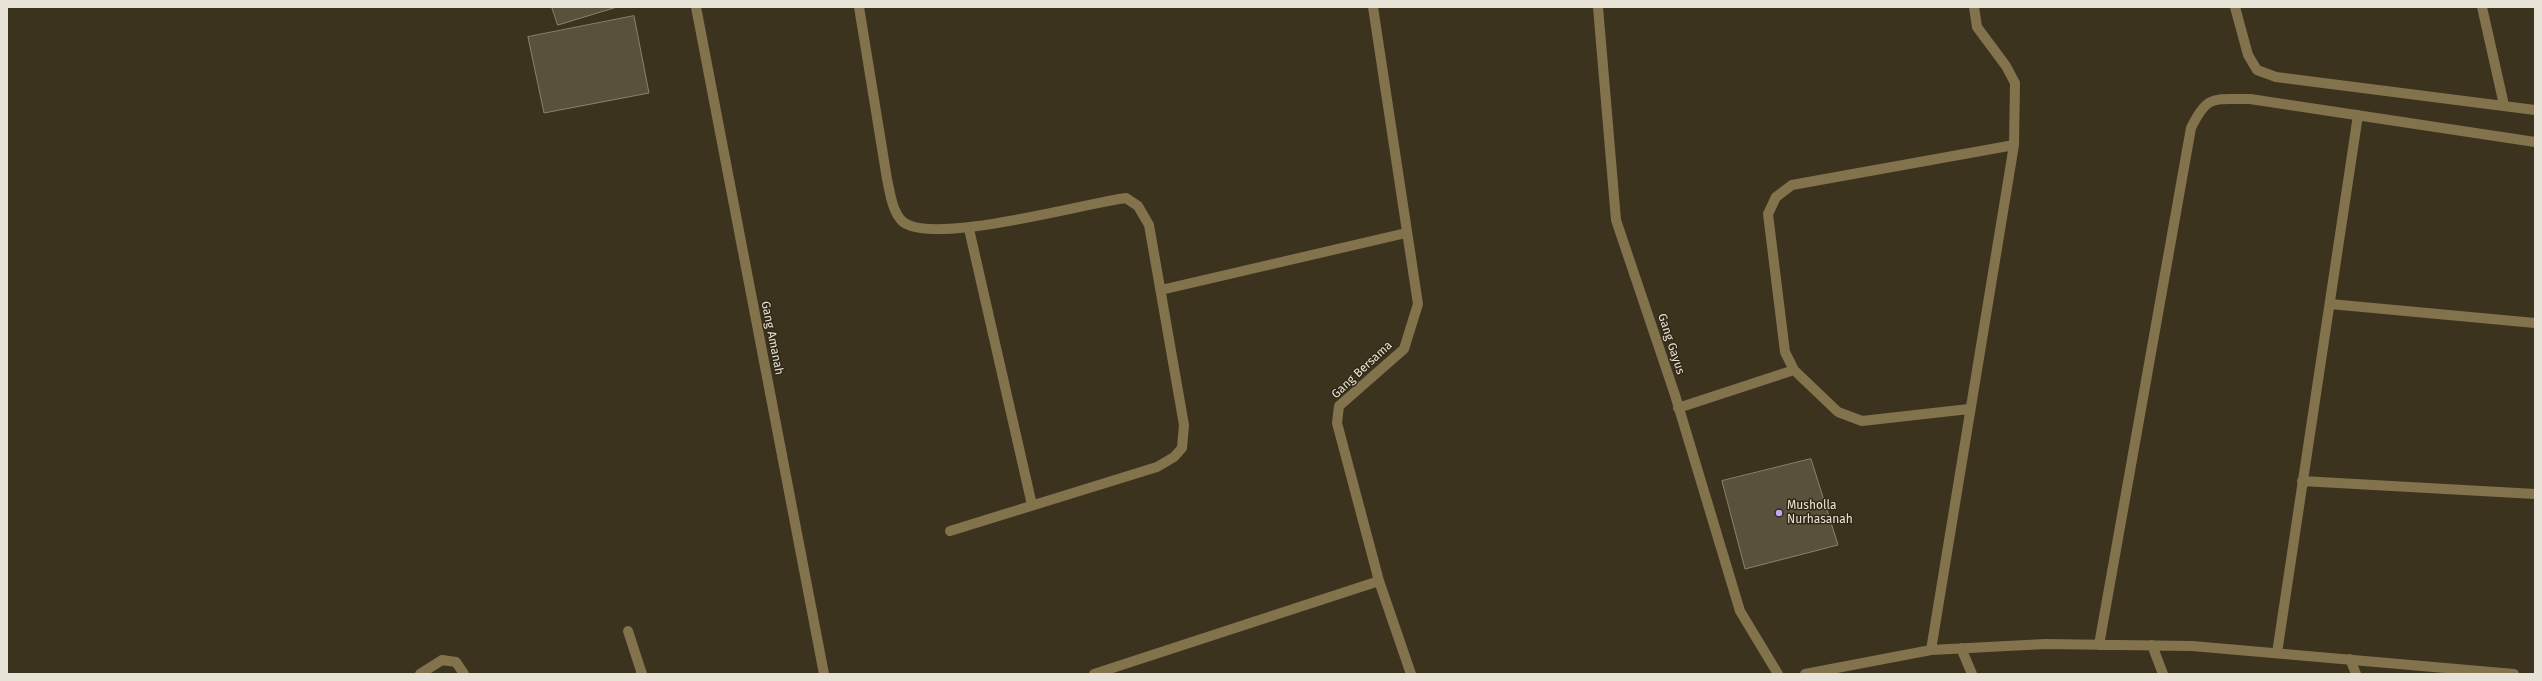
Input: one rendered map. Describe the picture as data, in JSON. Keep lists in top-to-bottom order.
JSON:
{
  "streets": {
    "street": ["Gang Amanah", "Gang Gayus", "Gang Bersama"]
  },
  "places": ["Musholla Nurhasanah"]
}
